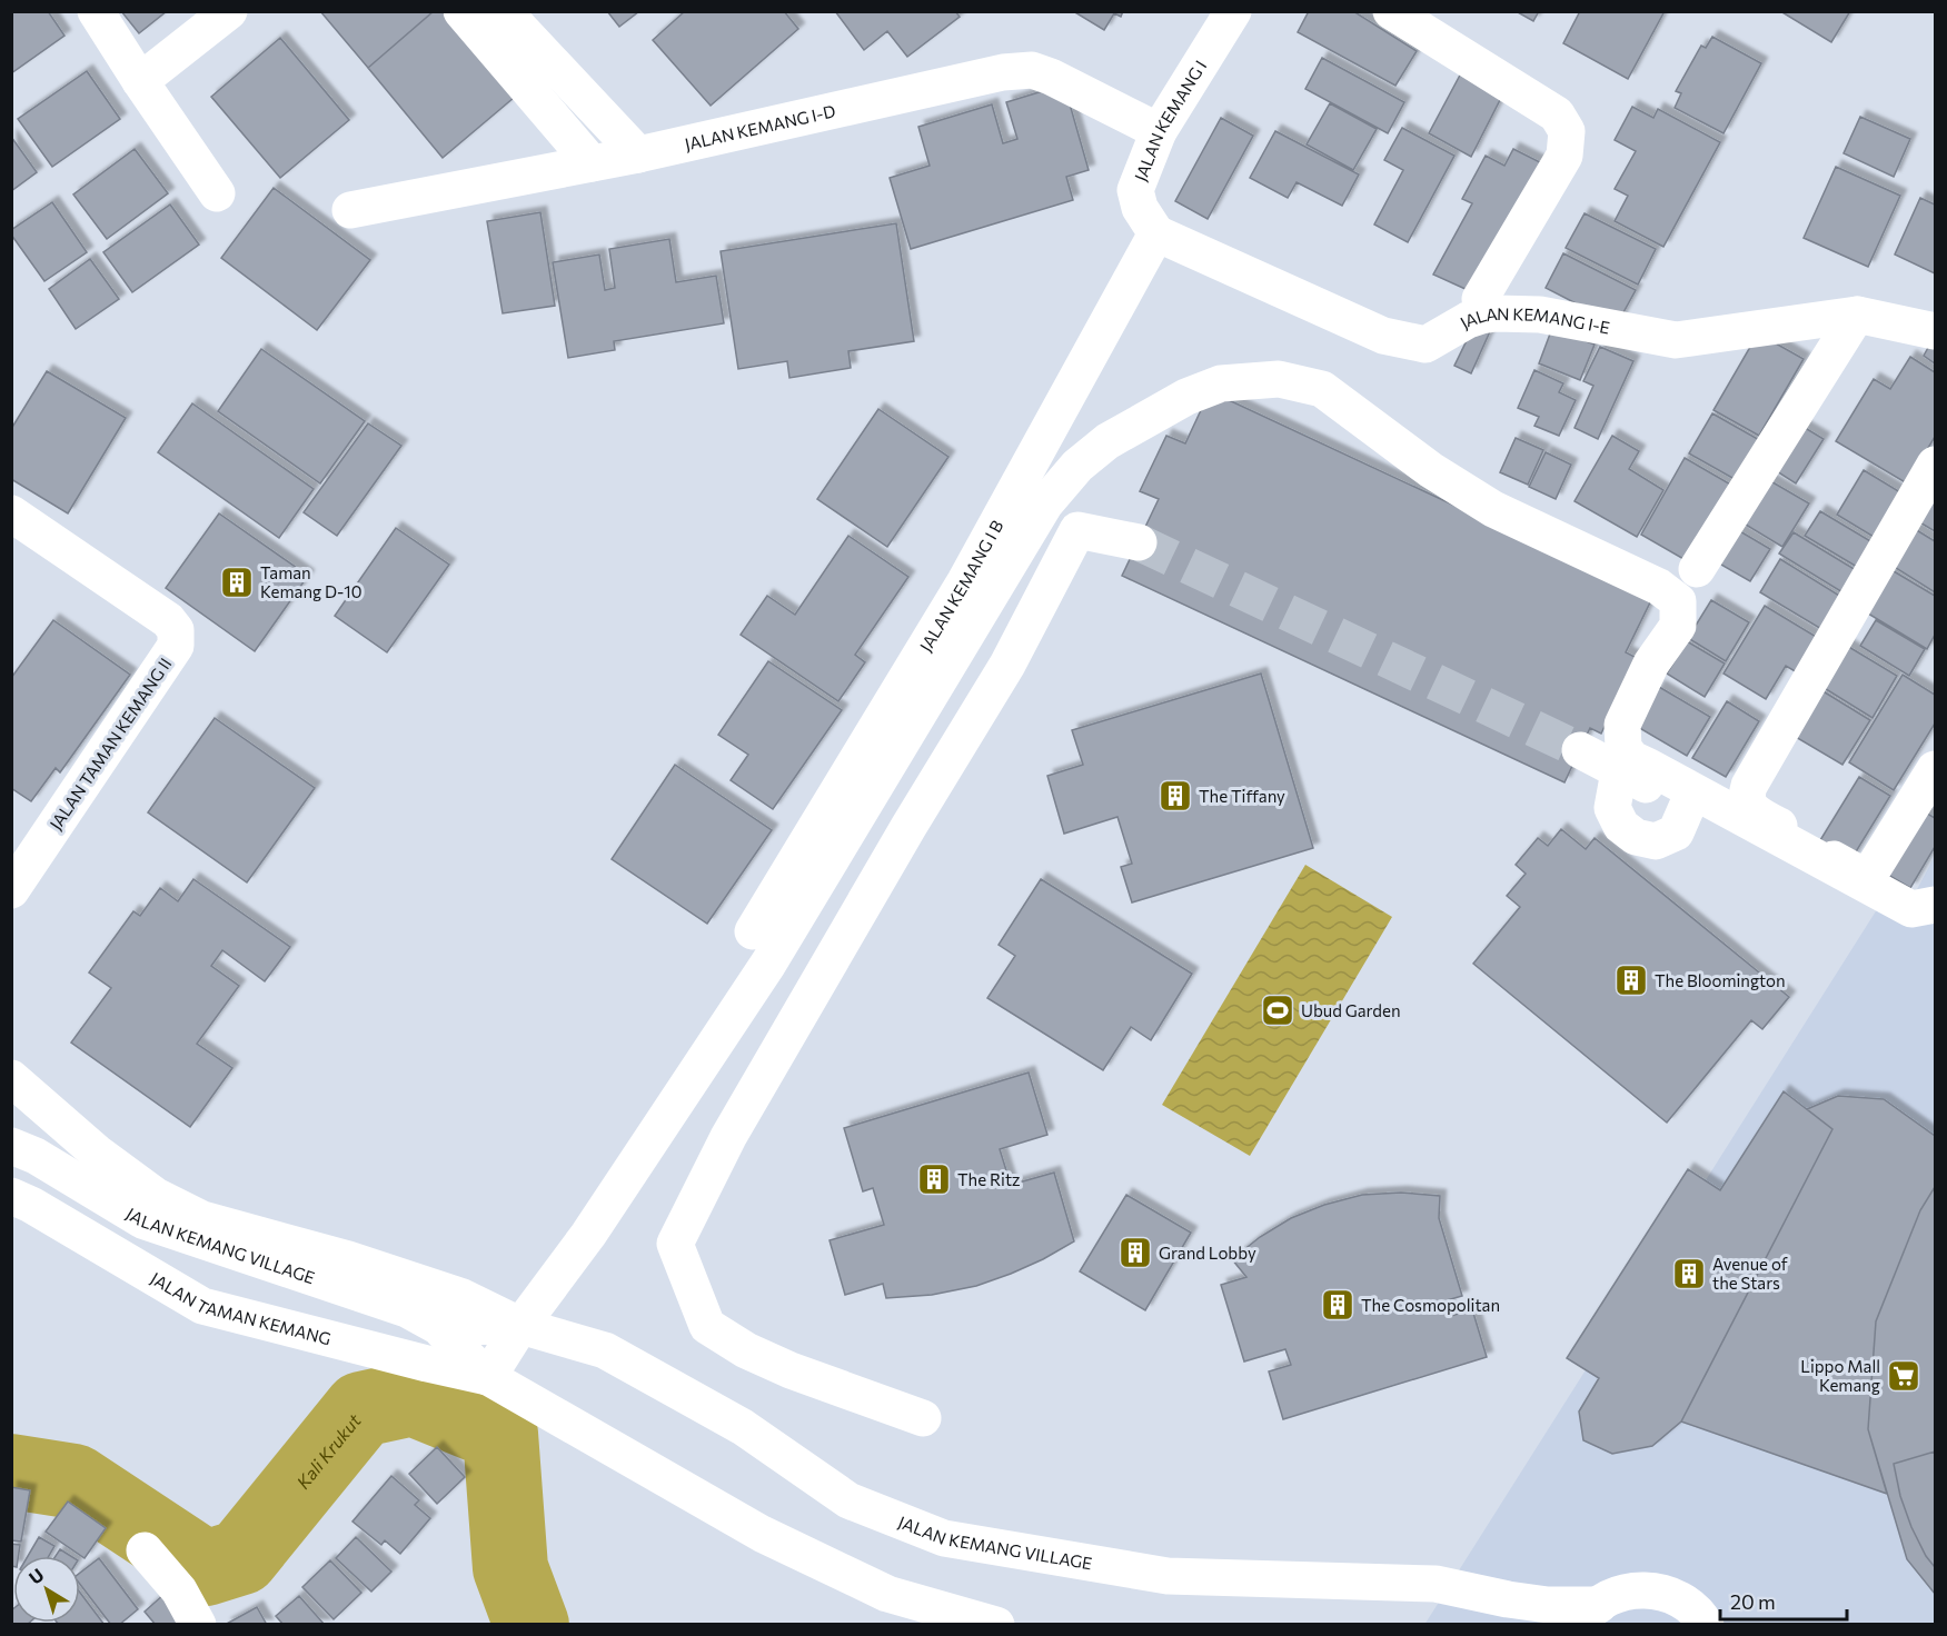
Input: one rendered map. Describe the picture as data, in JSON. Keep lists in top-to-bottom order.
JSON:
{
  "streets": {
    "street": [
      "JALAN KEMANG I",
      "JALAN KEMANG I-D",
      "JALAN KEMANG I-E",
      "JALAN KEMANG I B",
      "JALAN TAMAN KEMANG II",
      "JALAN KEMANG VILLAGE",
      "JALAN TAMAN KEMANG"
    ]
  },
  "crossings": [
    ["JALAN KEMANG I", "JALAN KEMANG I-D"],
    ["JALAN KEMANG I", "JALAN KEMANG I-E"],
    ["JALAN KEMANG I", "JALAN KEMANG I B"],
    ["JALAN KEMANG I-E", "JALAN KEMANG I B"],
    ["JALAN KEMANG VILLAGE", "JALAN TAMAN KEMANG"]
  ],
  "water": ["Kali Krukut"],
  "places": {
    "building": [
      "Taman Kemang D-10",
      "The Tiffany",
      "The Bloomington",
      "The Ritz",
      "Grand Lobby",
      "Avenue of the Stars",
      "The Cosmopolitan"
    ],
    "sports": ["Ubud Garden"],
    "supermarket": ["Lippo Mall Kemang"]
  },
  "scale_bar": "20 m",
  "north": "top left"
}
